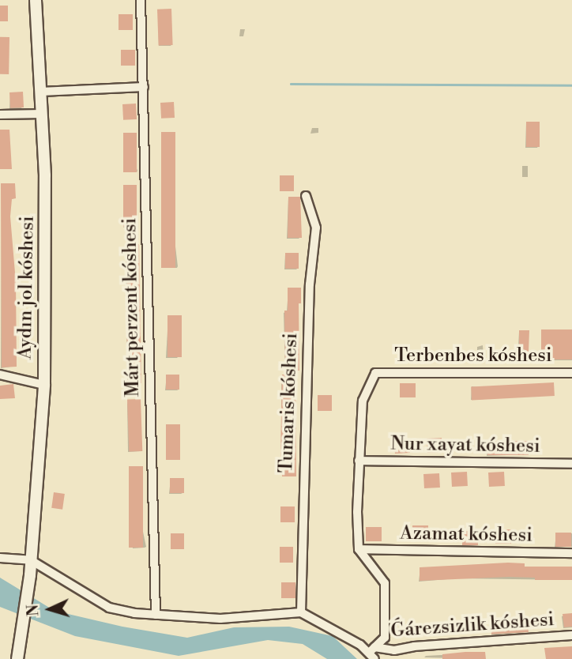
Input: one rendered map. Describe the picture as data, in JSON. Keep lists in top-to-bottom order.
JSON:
{
  "streets": {
    "street": [
      "Aydın jol kóshesi",
      "Márt perzent kóshesi",
      "Terbenbes kóshesi",
      "Tumaris kóshesi",
      "Nur xayat kóshesi",
      "Azamat kóshesi",
      "Ǵárezsizlik kóshesi"
    ]
  },
  "crossings": [
    ["Terbenbes kóshesi", "Nur xayat kóshesi"]
  ],
  "north": "left"
}
